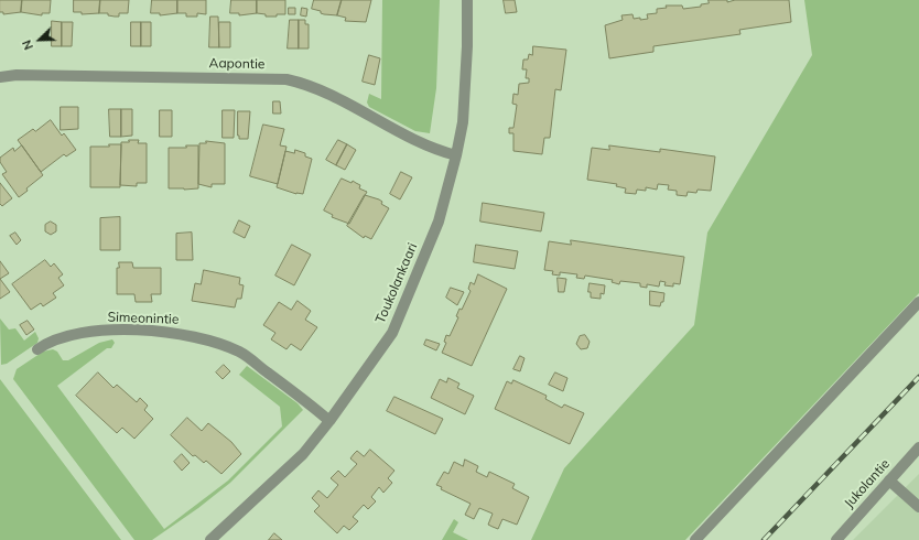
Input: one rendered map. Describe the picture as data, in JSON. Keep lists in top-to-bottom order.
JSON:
{
  "streets": {
    "street": [
      "Aapontie",
      "Toukolankaari",
      "Simeonintie",
      "Jukolantie"
    ]
  },
  "crossings": [
    ["Aapontie", "Toukolankaari"],
    ["Toukolankaari", "Simeonintie"]
  ],
  "north": "bottom left"
}
